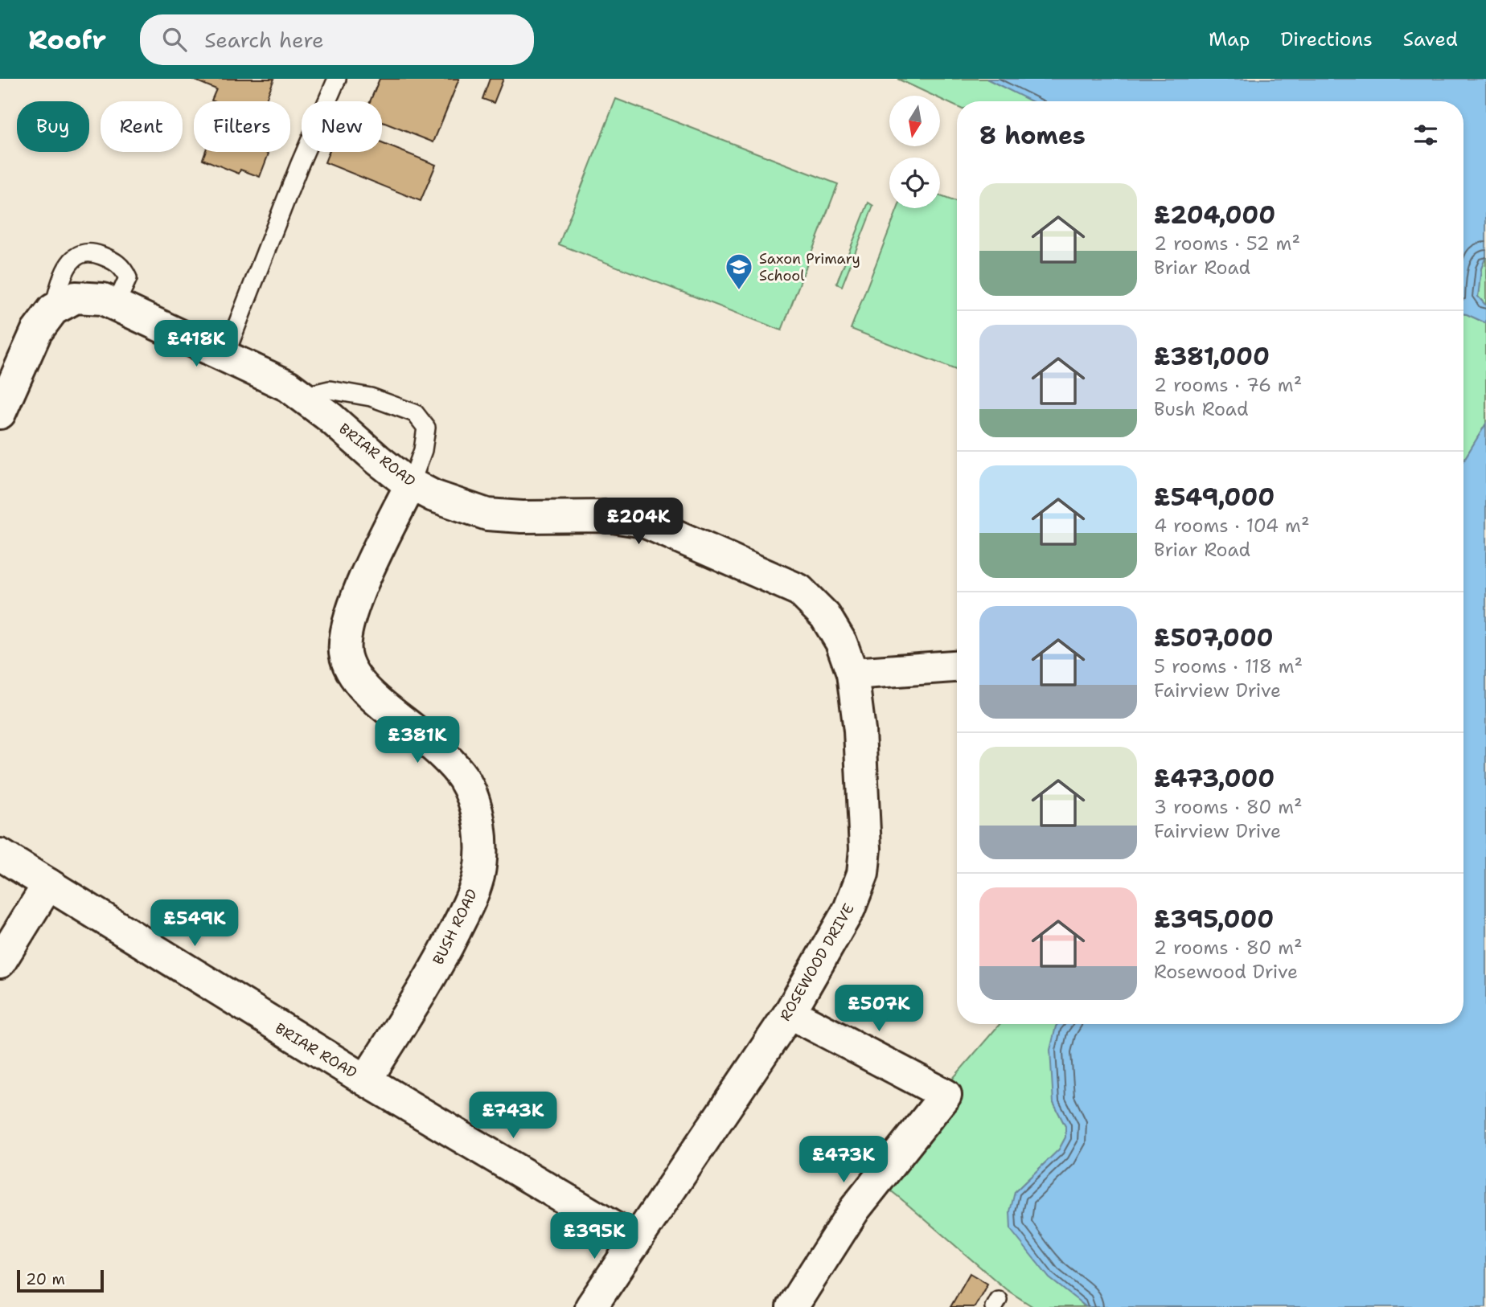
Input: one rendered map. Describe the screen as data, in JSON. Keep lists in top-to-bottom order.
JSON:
{
  "streets": {
    "street": ["BRIAR ROAD", "BUSH ROAD", "ROSEWOOD DRIVE"]
  },
  "crossings": [
    ["BRIAR ROAD", "BUSH ROAD"],
    ["BRIAR ROAD", "ROSEWOOD DRIVE"]
  ],
  "places": {
    "school or university": ["Saxon Primary School"]
  },
  "scale_bar": "20 m",
  "north": "bottom",
  "page": {
    "header": "Roofr",
    "search": "Search here",
    "nav": ["Map", "Directions", "Saved"],
    "chip": [
      "Buy",
      "Rent",
      "Filters",
      "New"
    ],
    "heading": "8 homes",
    "list": [
      {
        "name": "£204,000",
        "note": "2 rooms · 52 m² · Briar Road"
      },
      {
        "name": "£381,000",
        "note": "2 rooms · 76 m² · Bush Road"
      },
      {
        "name": "£549,000",
        "note": "4 rooms · 104 m² · Briar Road"
      },
      {
        "name": "£507,000",
        "note": "5 rooms · 118 m² · Fairview Drive"
      },
      {
        "name": "£473,000",
        "note": "3 rooms · 80 m² · Fairview Drive"
      },
      {
        "name": "£395,000",
        "note": "2 rooms · 80 m² · Rosewood Drive"
      }
    ],
    "price": [
      "£418K",
      "£204K",
      "£381K",
      "£549K",
      "£507K",
      "£743K",
      "£473K",
      "£395K"
    ],
    "scale": "20 m"
  }
}
